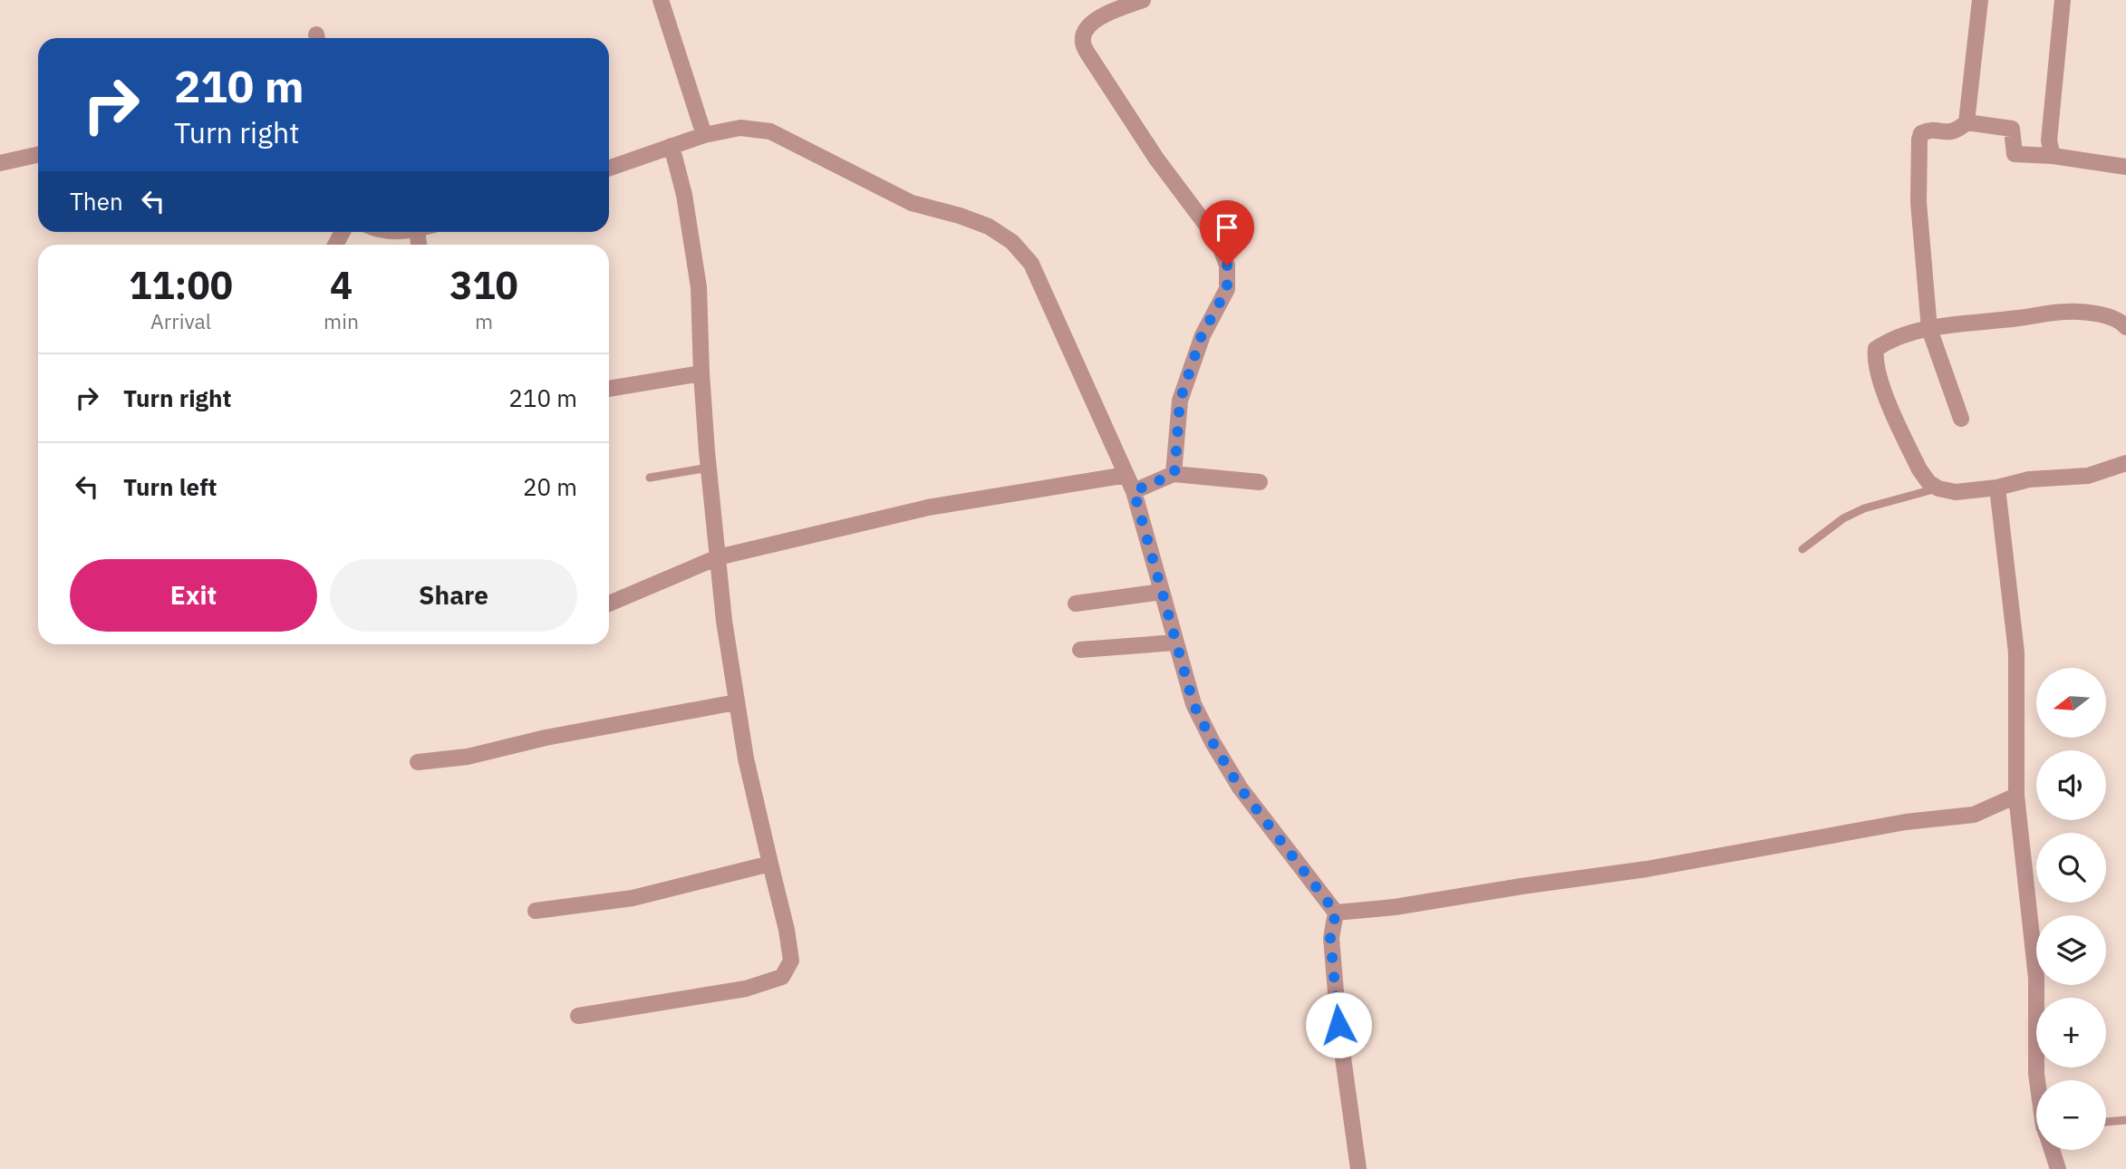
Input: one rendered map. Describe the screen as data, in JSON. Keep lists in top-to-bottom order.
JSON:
{
  "north": "left",
  "page": {
    "turn": ["210 m", "Turn right"],
    "then": "Then",
    "eta": [
      "11:00",
      "Arrival",
      "4",
      "min",
      "310",
      "m"
    ],
    "list": [
      {
        "name": "Turn right",
        "value": "210 m"
      },
      {
        "name": "Turn left",
        "value": "20 m"
      }
    ],
    "buttons": ["Exit", "Share"],
    "map_buttons": ["+", "−"]
  }
}
